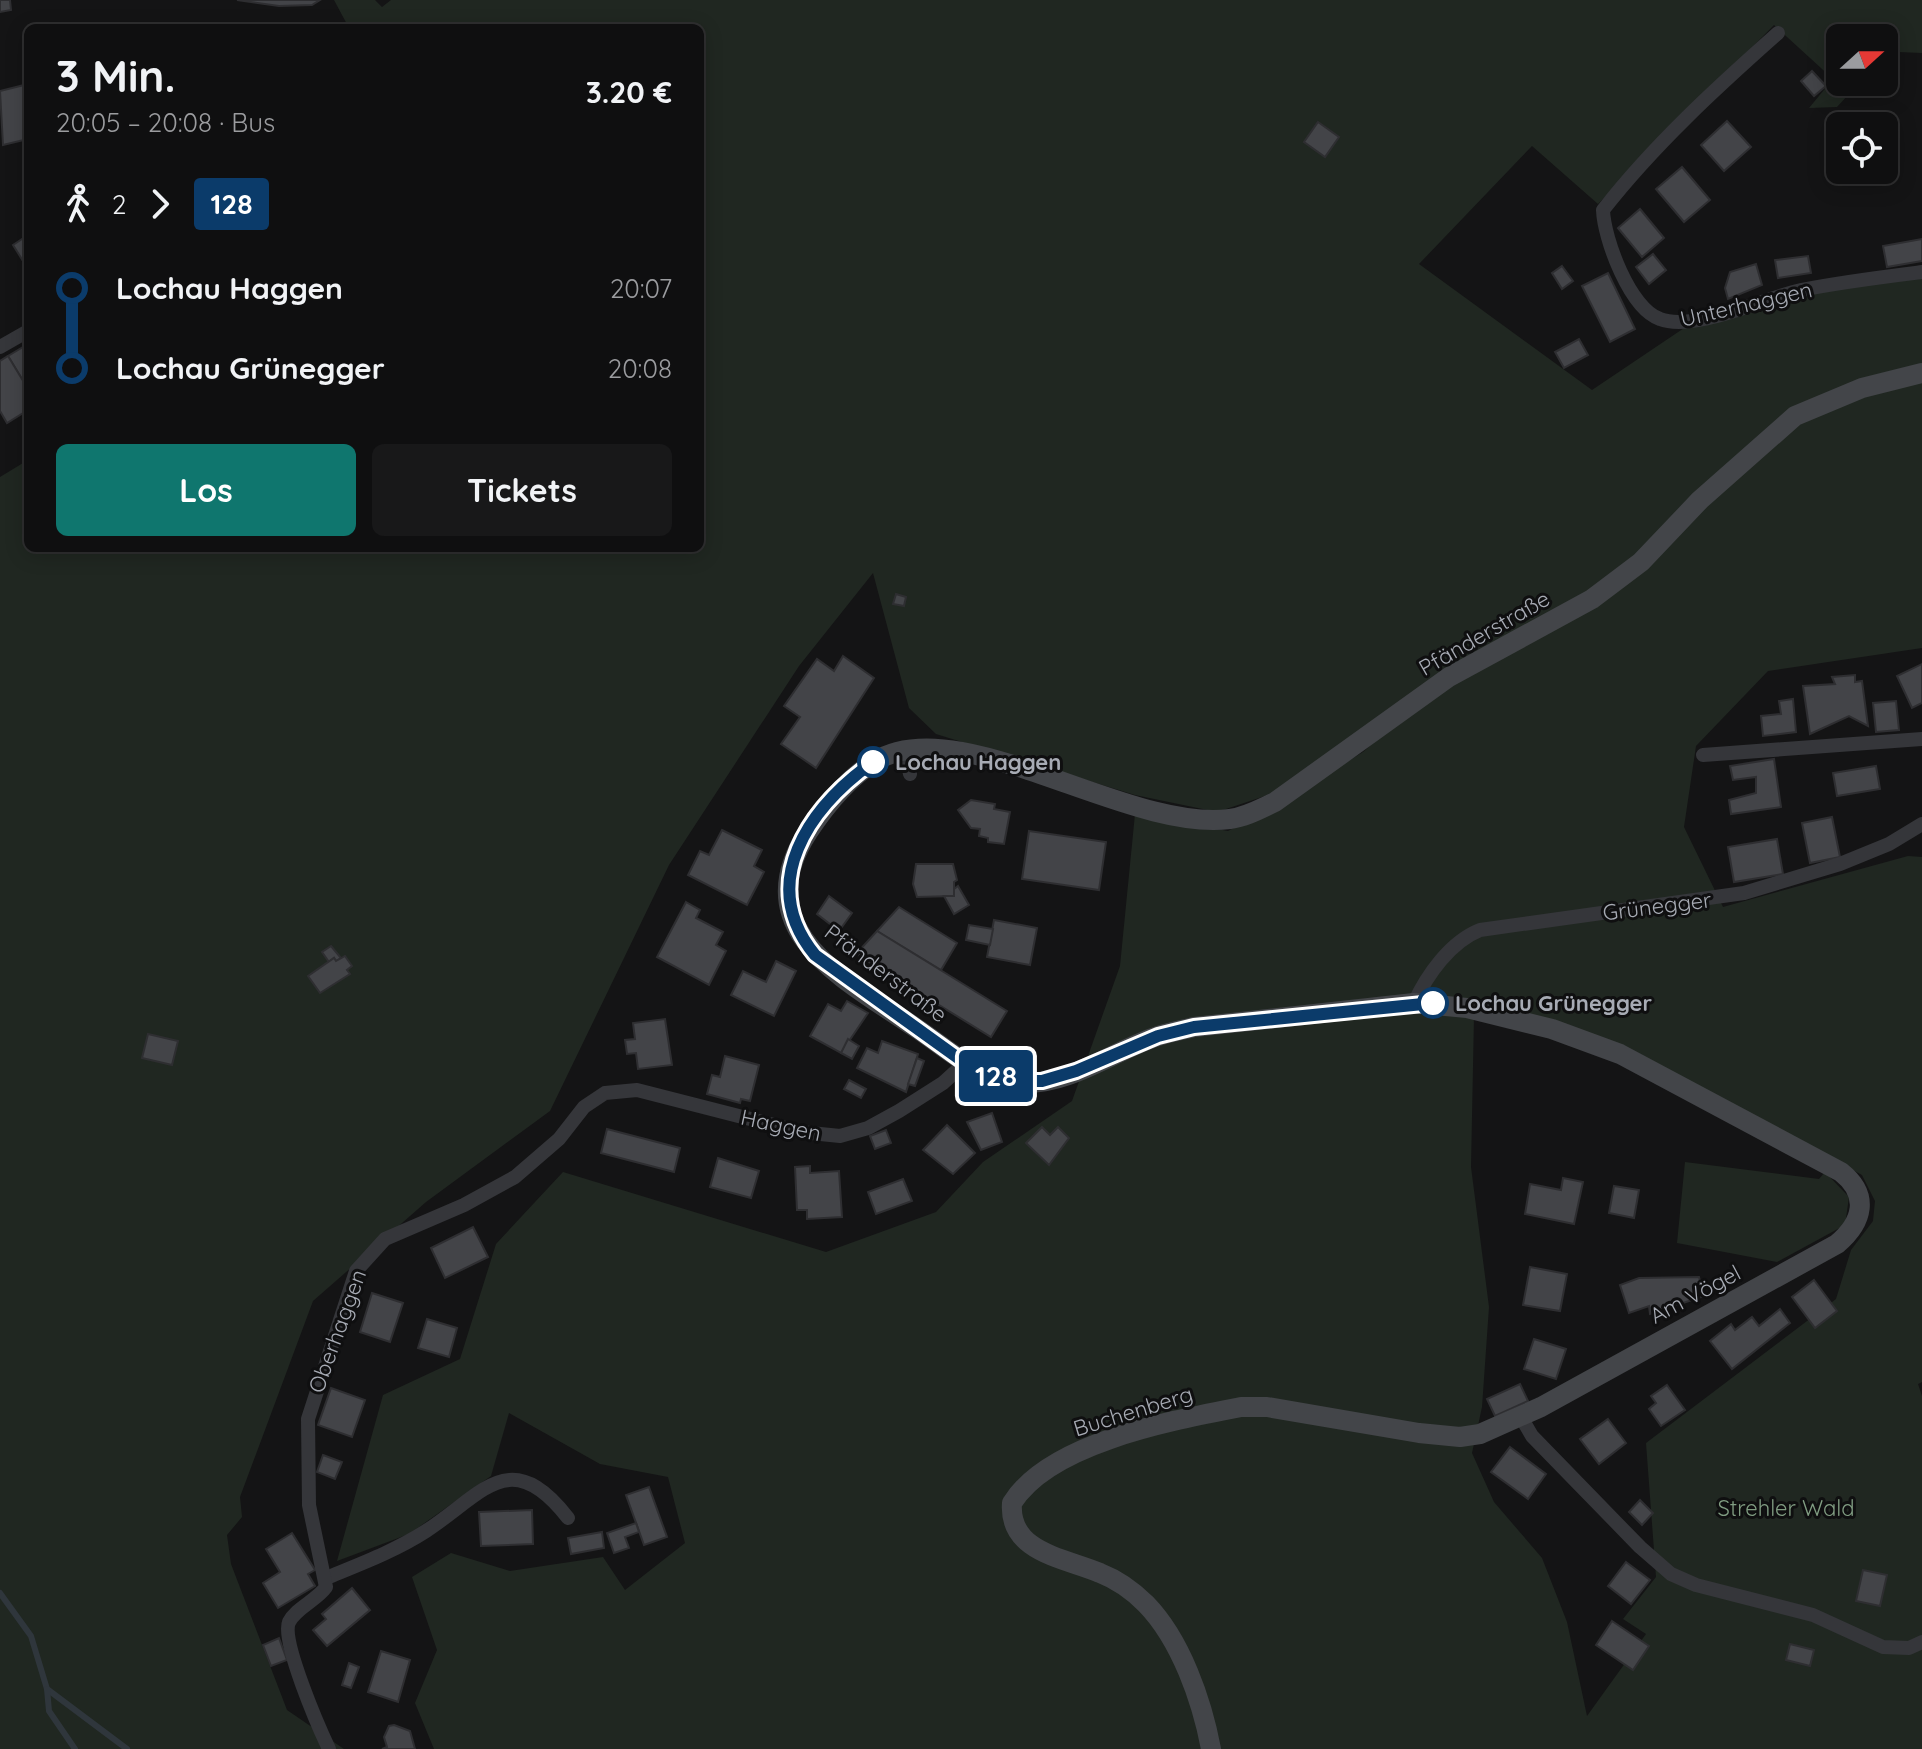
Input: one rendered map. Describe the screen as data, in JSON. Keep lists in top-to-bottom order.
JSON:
{
  "streets": {
    "street": [
      "Unterhaggen",
      "Pfänderstraße",
      "Grünegger",
      "Haggen",
      "Am Vögel",
      "Oberhaggen",
      "Buchenberg"
    ]
  },
  "crossings": [
    ["Pfänderstraße", "Grünegger"],
    ["Pfänderstraße", "Haggen"],
    ["Pfänderstraße", "Am Vögel"],
    ["Haggen", "Oberhaggen"],
    ["Am Vögel", "Buchenberg"]
  ],
  "parks": ["Strehler Wald"],
  "places": ["Lochau Haggen", "Lochau Grünegger"],
  "lines": ["bus line 128"],
  "north": "right",
  "page": {
    "on_map": "128",
    "heading": ["3 Min.", "20:05 – 20:08 · Bus", "3.20 €"],
    "legs": ["2", "128"],
    "list": [
      {
        "name": "Lochau Haggen",
        "value": "20:07"
      },
      {
        "name": "Lochau Grünegger",
        "value": "20:08"
      }
    ],
    "buttons": ["Los", "Tickets"]
  }
}
